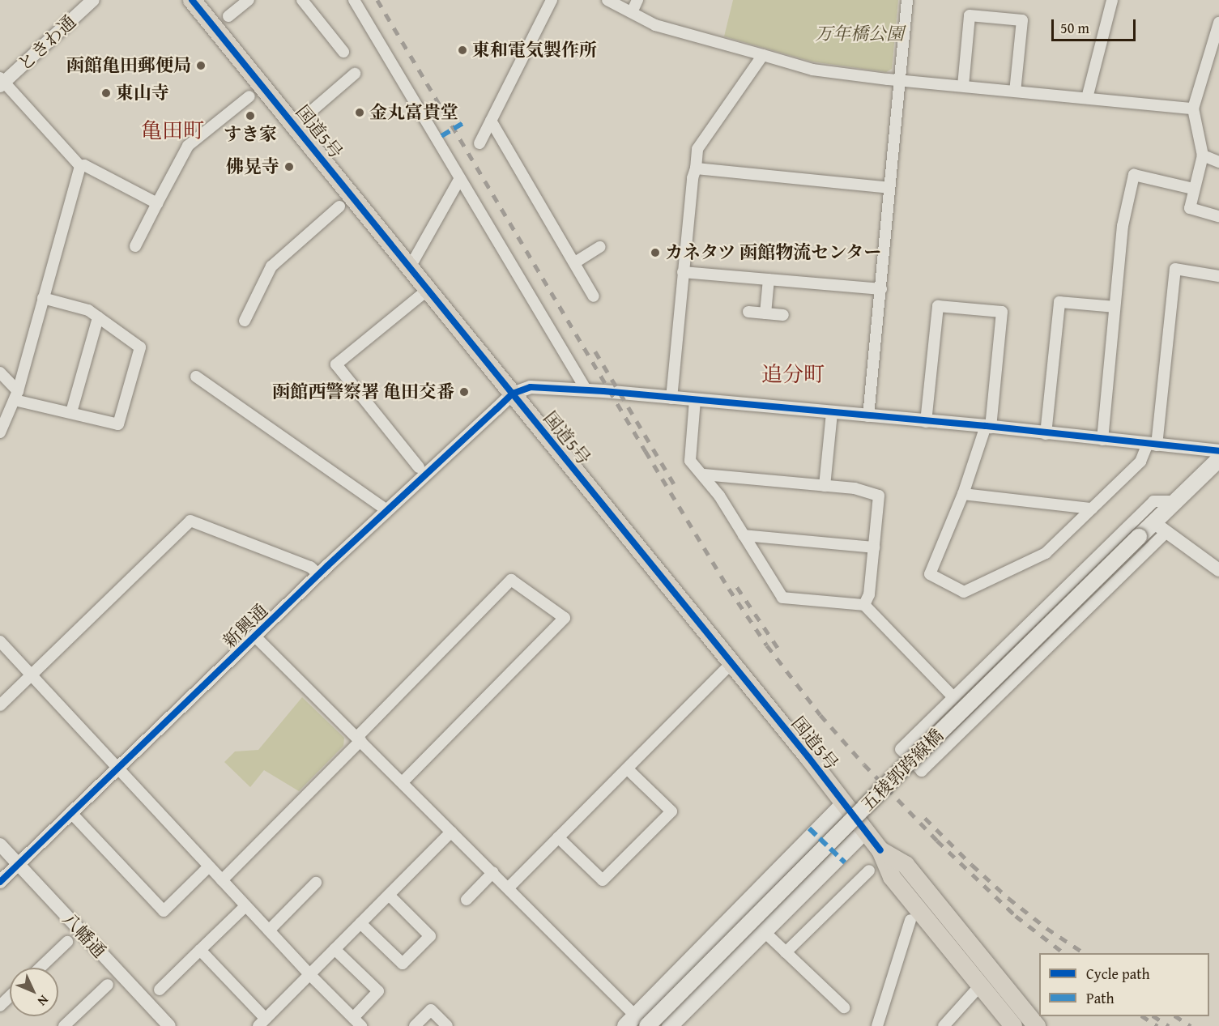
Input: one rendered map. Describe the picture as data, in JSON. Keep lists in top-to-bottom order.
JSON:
{
  "streets": {
    "highway": ["国道5号"],
    "main road": ["五稜郭跨線橋"],
    "street": ["ときわ通", "新興通", "八幡通"]
  },
  "crossings": [
    ["国道5号", "新興通"],
    ["新興通", "八幡通"]
  ],
  "districts": ["亀田町", "追分町"],
  "parks": ["万年橋公園"],
  "places": [
    "東和電気製作所",
    "函館亀田郵便局",
    "東山寺",
    "金丸富貴堂",
    "すき家",
    "佛晃寺",
    "カネタツ 函館物流センター",
    "函館西警察署 亀田交番"
  ],
  "legend": ["Cycle path", "Path"],
  "scale_bar": "50 m",
  "north": "bottom right"
}
